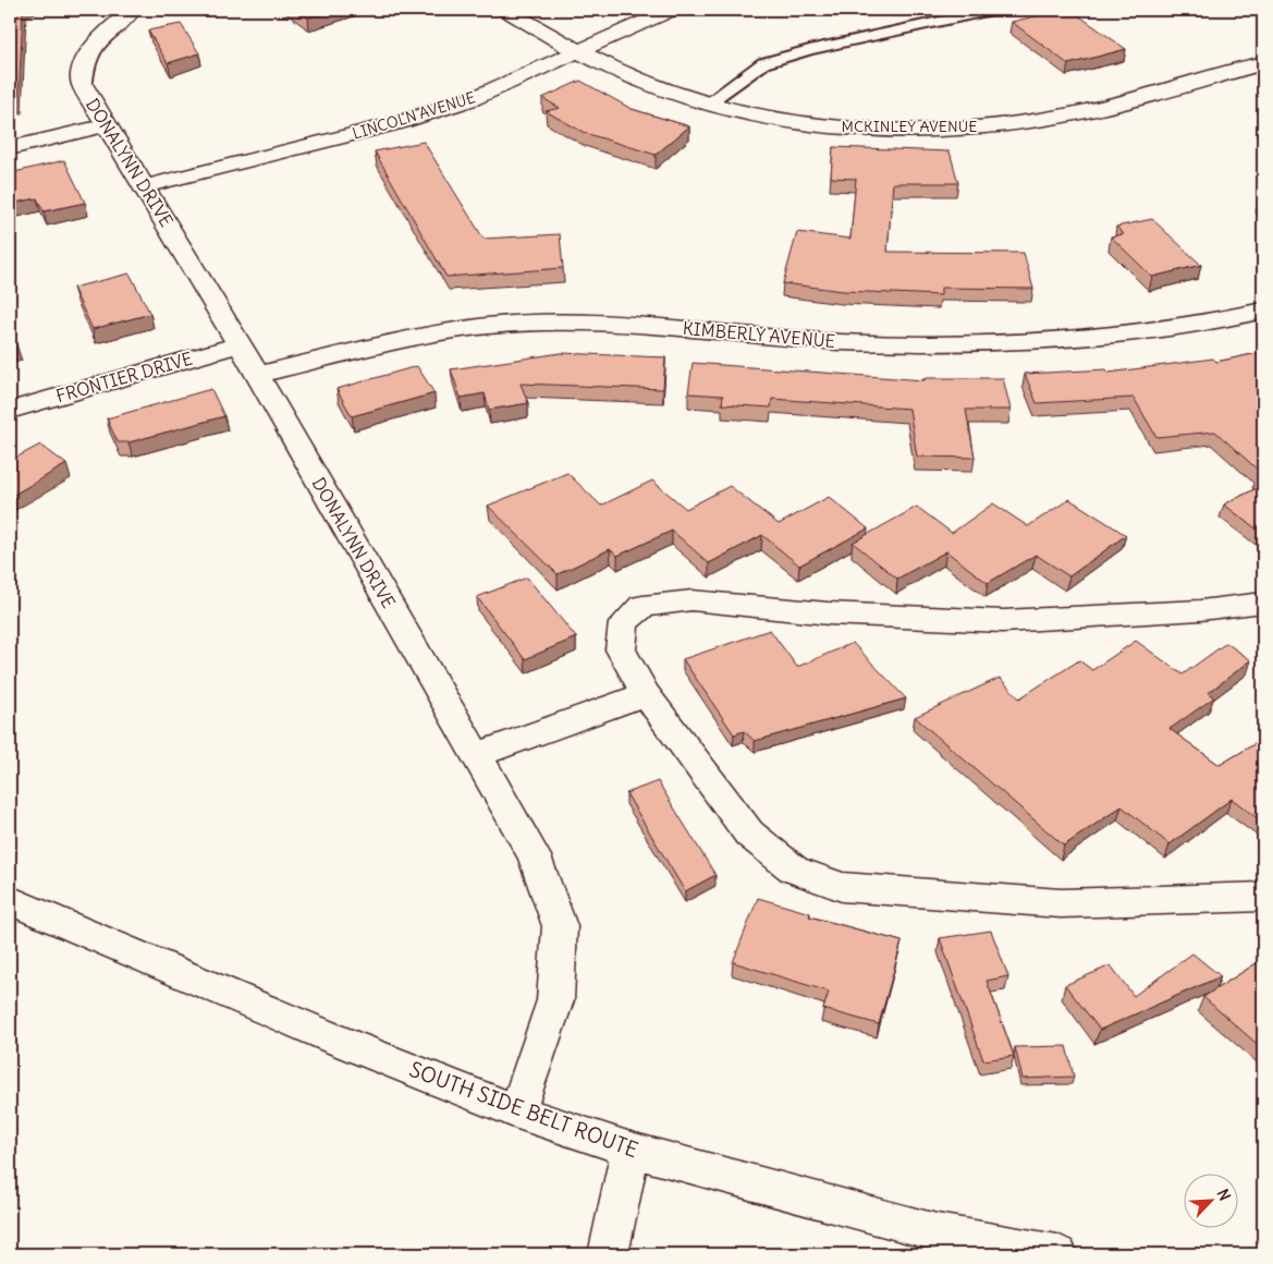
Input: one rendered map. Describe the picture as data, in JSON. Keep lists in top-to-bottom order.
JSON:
{
  "streets": {
    "street": [
      "LINCOLN AVENUE",
      "MCKINLEY AVENUE",
      "DONALYNN DRIVE",
      "KIMBERLY AVENUE",
      "FRONTIER DRIVE",
      "SOUTH SIDE BELT ROUTE"
    ]
  },
  "crossings": [
    ["LINCOLN AVENUE", "MCKINLEY AVENUE"],
    ["LINCOLN AVENUE", "DONALYNN DRIVE"],
    ["DONALYNN DRIVE", "KIMBERLY AVENUE"],
    ["DONALYNN DRIVE", "FRONTIER DRIVE"],
    ["DONALYNN DRIVE", "SOUTH SIDE BELT ROUTE"]
  ],
  "north": "top right"
}
